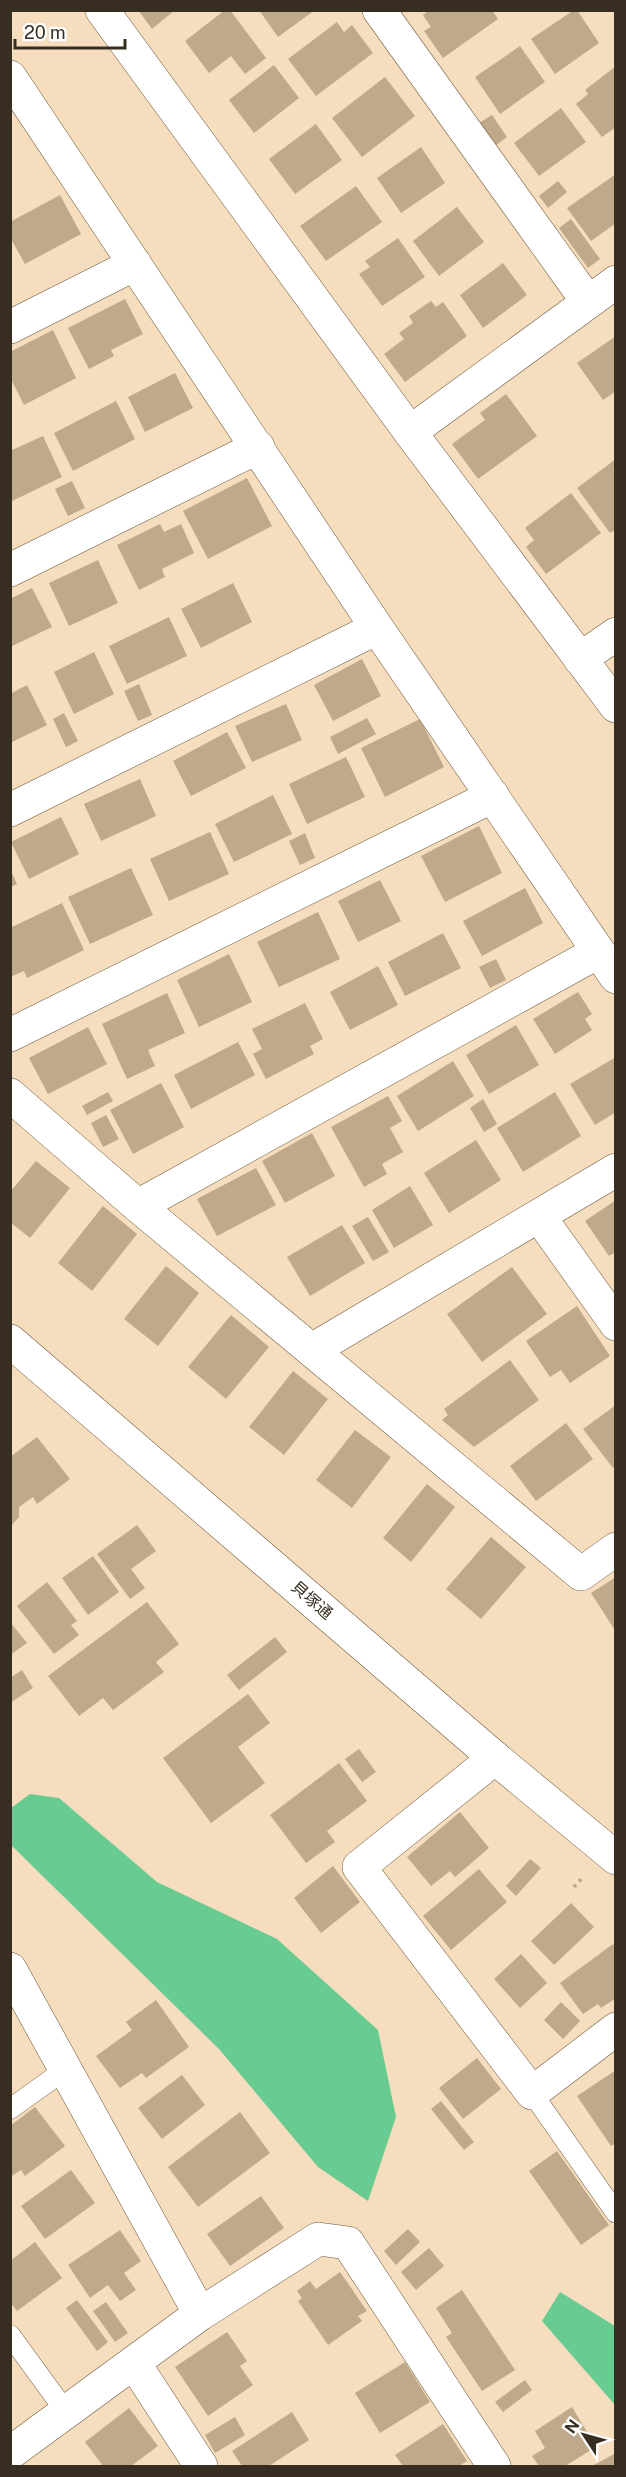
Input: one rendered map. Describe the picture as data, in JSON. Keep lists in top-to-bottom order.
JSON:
{
  "streets": {
    "street": ["貝塚通"]
  },
  "scale_bar": "20 m",
  "north": "top left"
}
